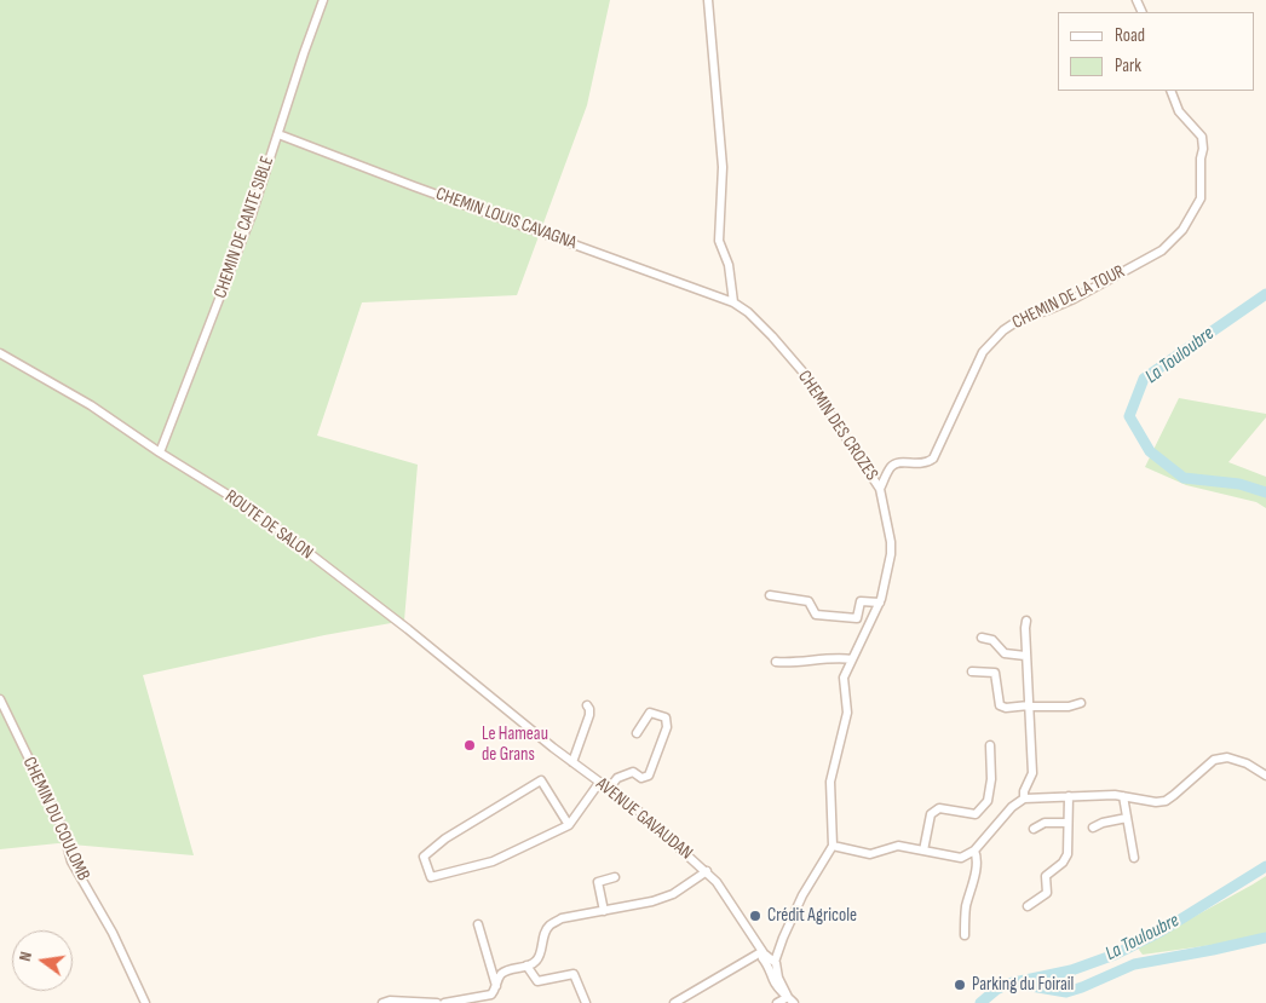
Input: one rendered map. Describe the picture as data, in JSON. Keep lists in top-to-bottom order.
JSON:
{
  "streets": {
    "street": [
      "CHEMIN LOUIS CAVAGNA",
      "CHEMIN DE CANTE SIBLE",
      "CHEMIN DE LA TOUR",
      "CHEMIN DES CROZES",
      "ROUTE DE SALON",
      "CHEMIN DU COULOMB",
      "AVENUE GAVAUDAN"
    ]
  },
  "crossings": [
    ["CHEMIN LOUIS CAVAGNA", "CHEMIN DE CANTE SIBLE"],
    ["CHEMIN LOUIS CAVAGNA", "CHEMIN DES CROZES"],
    ["CHEMIN DE CANTE SIBLE", "ROUTE DE SALON"],
    ["CHEMIN DE LA TOUR", "CHEMIN DES CROZES"],
    ["ROUTE DE SALON", "AVENUE GAVAUDAN"]
  ],
  "water": ["La Touloubre"],
  "places": ["Le Hameau de Grans", "Crédit Agricole", "Parking du Foirail"],
  "legend": ["Road", "Park"],
  "north": "left"
}
